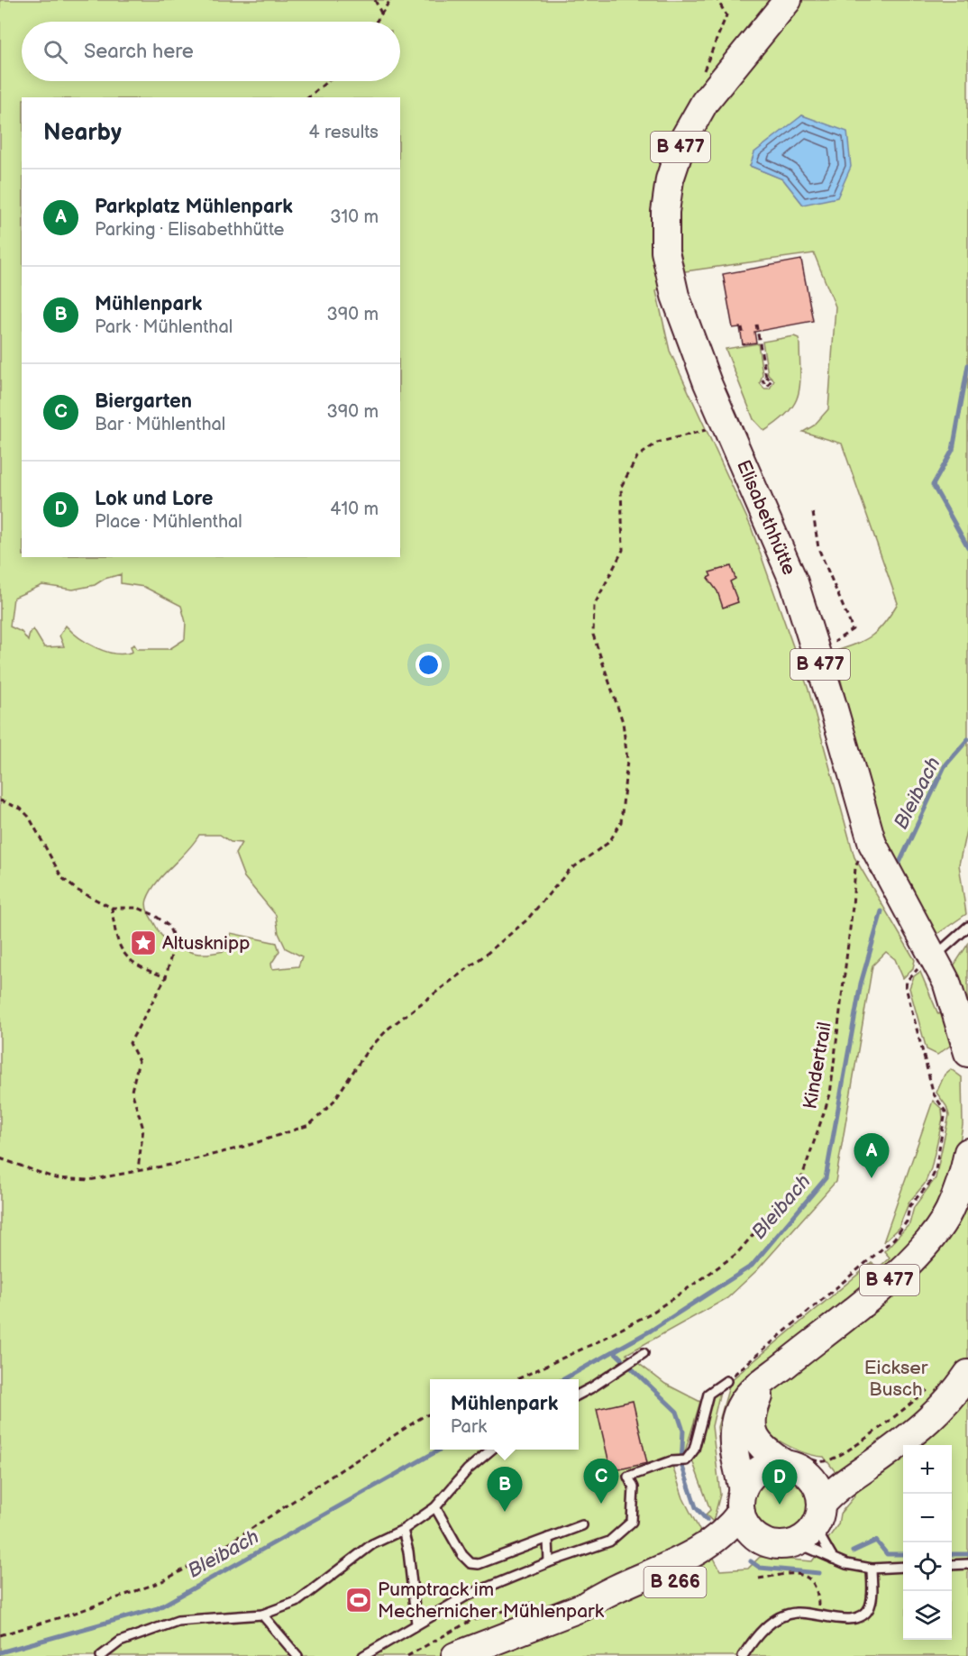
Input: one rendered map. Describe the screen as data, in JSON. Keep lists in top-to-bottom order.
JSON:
{
  "streets": {
    "main road": ["B 477", "Elisabethhütte", "B 266"],
    "path": ["Kindertrail"]
  },
  "crossings": [
    ["B 477", "B 266"]
  ],
  "water": ["Bleibach"],
  "parks": ["Eickser Busch"],
  "places": {
    "place": ["Altusknipp"],
    "sports": ["Pumptrack im Mechernicher Mühlenpark"]
  },
  "page": {
    "search": "Search here",
    "heading": ["Nearby", "4 results"],
    "list": [
      {
        "mark": "A",
        "name": "Parkplatz Mühlenpark",
        "note": "Parking · Elisabethhütte",
        "value": "310 m"
      },
      {
        "mark": "B",
        "name": "Mühlenpark",
        "note": "Park · Mühlenthal",
        "value": "390 m"
      },
      {
        "mark": "C",
        "name": "Biergarten",
        "note": "Bar · Mühlenthal",
        "value": "390 m"
      },
      {
        "mark": "D",
        "name": "Lok und Lore",
        "note": "Place · Mühlenthal",
        "value": "410 m"
      }
    ],
    "pins": [
      "A",
      "C",
      "D",
      "B"
    ],
    "popup": ["Mühlenpark", "Park"],
    "map_buttons": ["+", "−"]
  }
}
